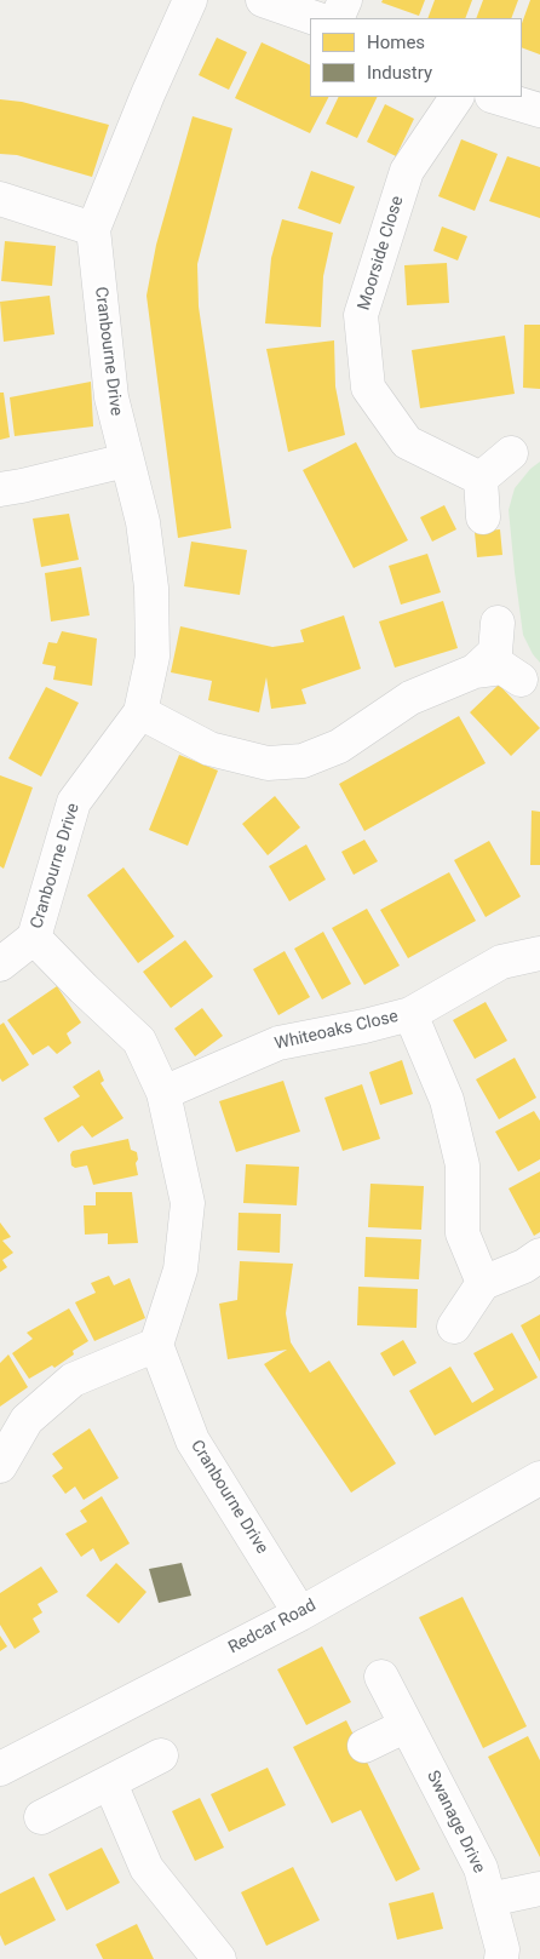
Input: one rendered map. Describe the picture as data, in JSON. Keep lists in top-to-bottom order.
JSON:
{
  "streets": {
    "street": [
      "Moorside Close",
      "Cranbourne Drive",
      "Whiteoaks Close",
      "Redcar Road",
      "Swanage Drive"
    ]
  },
  "crossings": [
    ["Cranbourne Drive", "Whiteoaks Close"],
    ["Cranbourne Drive", "Redcar Road"]
  ],
  "legend": ["Homes", "Industry"]
}
